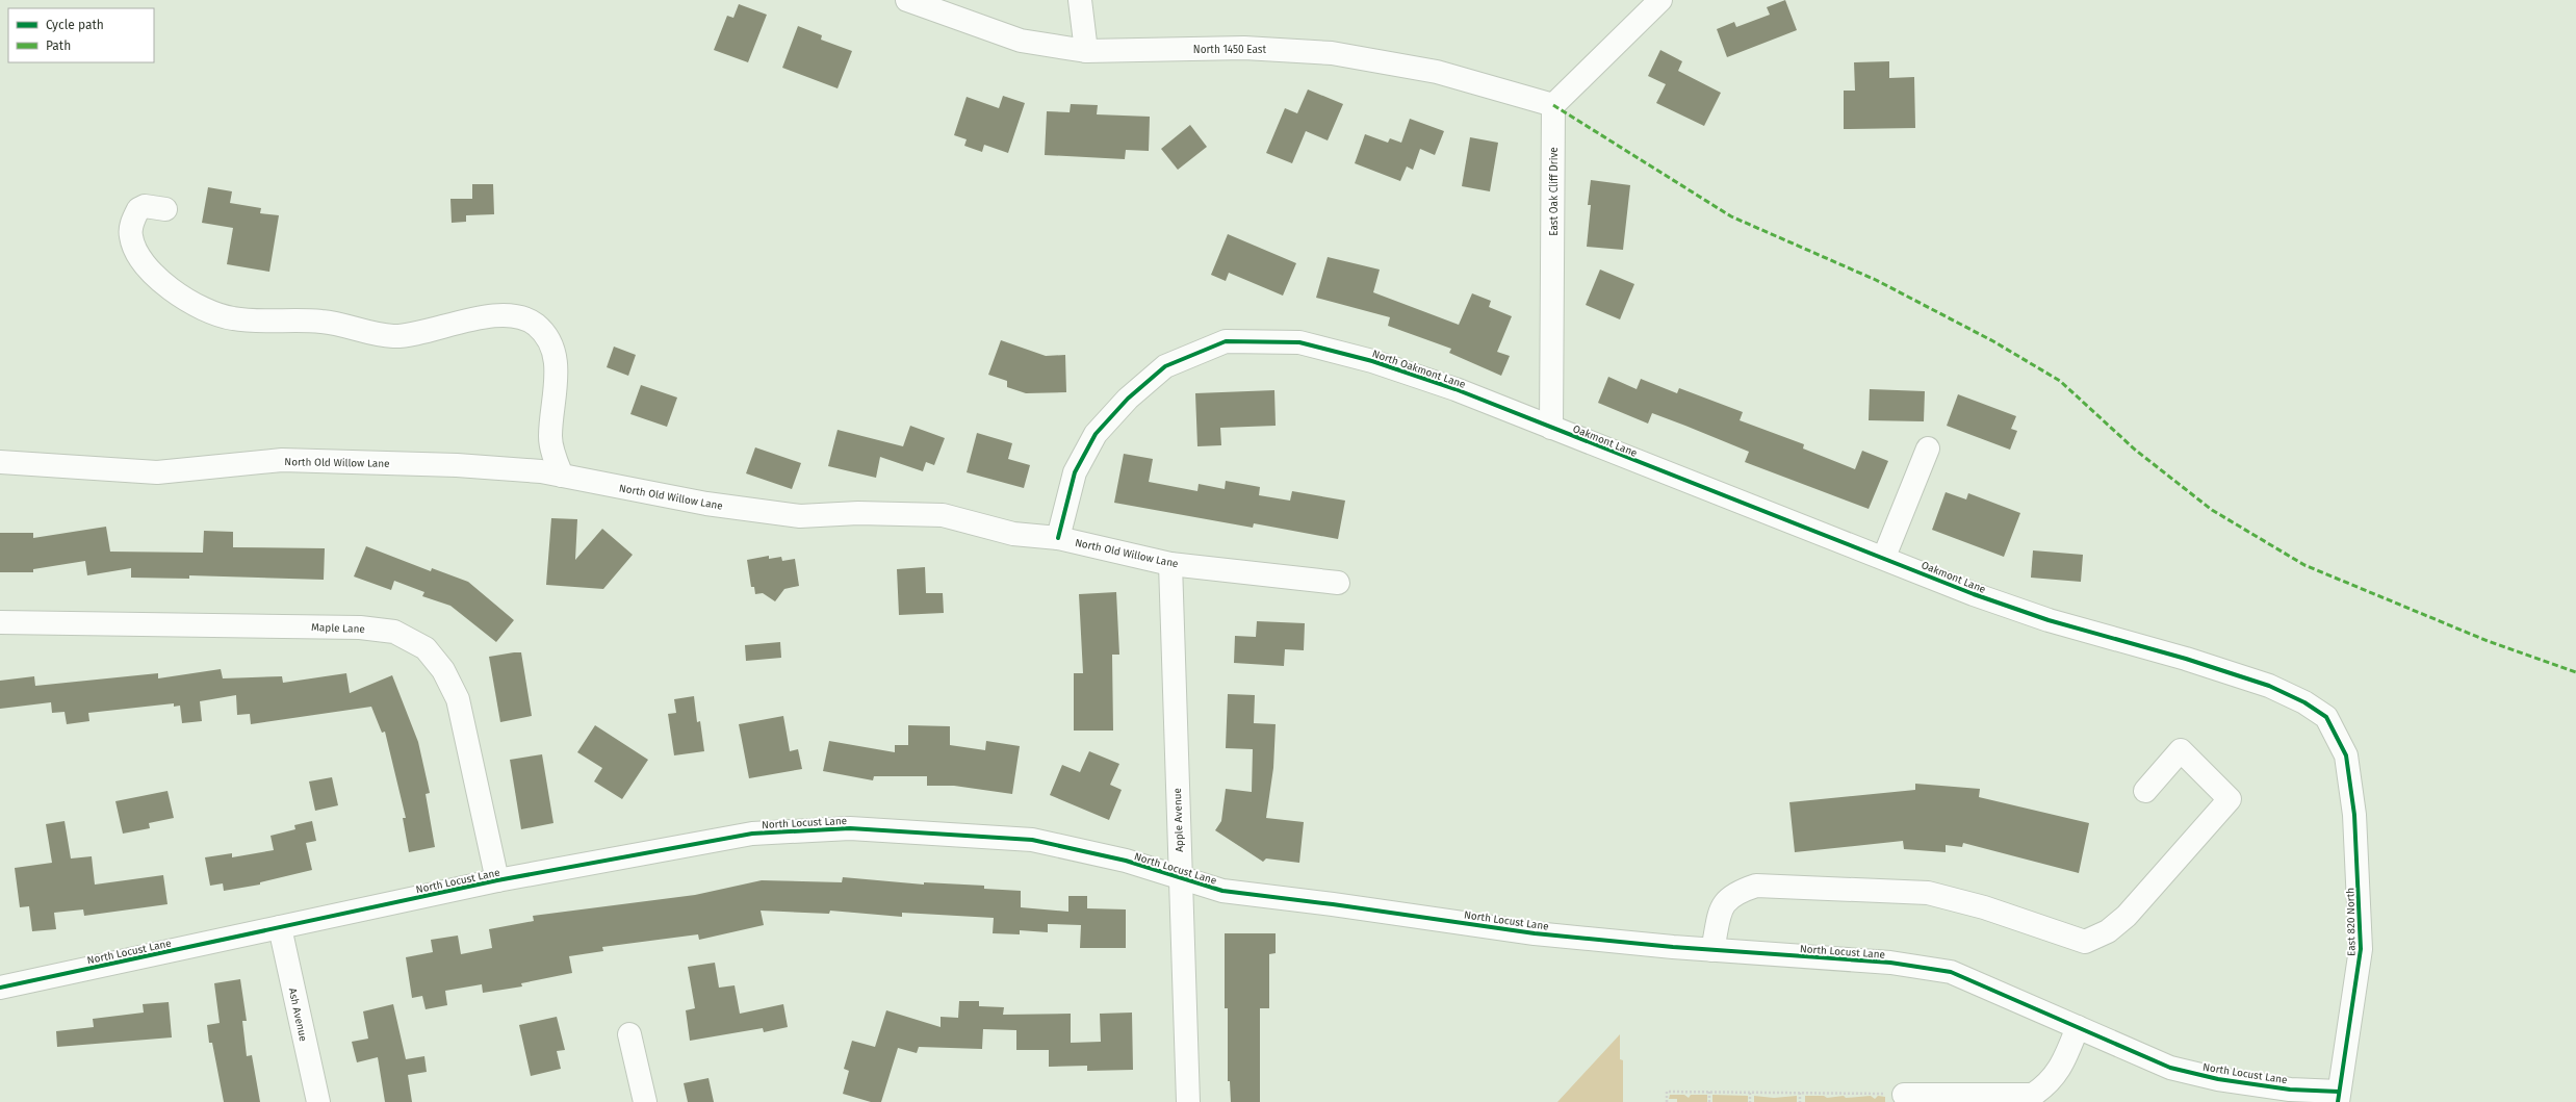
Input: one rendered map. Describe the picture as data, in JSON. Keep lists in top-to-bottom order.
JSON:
{
  "streets": {
    "street": [
      "North 1450 East",
      "East Oak Cliff Drive",
      "North Oakmont Lane",
      "Oakmont Lane",
      "North Old Willow Lane",
      "Maple Lane",
      "Apple Avenue",
      "North Locust Lane",
      "East 820 North",
      "Ash Avenue"
    ]
  },
  "crossings": [
    ["North 1450 East", "East Oak Cliff Drive"],
    ["East Oak Cliff Drive", "North Oakmont Lane"],
    ["East Oak Cliff Drive", "Oakmont Lane"],
    ["North Oakmont Lane", "Oakmont Lane"],
    ["North Oakmont Lane", "North Old Willow Lane"],
    ["Oakmont Lane", "East 820 North"],
    ["North Old Willow Lane", "Apple Avenue"],
    ["Maple Lane", "North Locust Lane"],
    ["Apple Avenue", "North Locust Lane"],
    ["North Locust Lane", "East 820 North"],
    ["North Locust Lane", "Ash Avenue"]
  ],
  "legend": ["Cycle path", "Path"]
}
